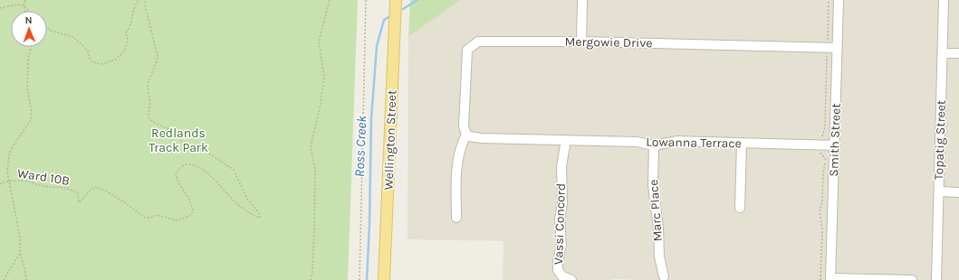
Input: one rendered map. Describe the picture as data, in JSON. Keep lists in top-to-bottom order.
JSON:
{
  "streets": {
    "main road": ["Wellington Street"],
    "street": [
      "Mergowie Drive",
      "Smith Street",
      "Topatig Street",
      "Lowanna Terrace",
      "Marc Place",
      "Vassi Concord"
    ],
    "path": ["Ward 10B"]
  },
  "crossings": [
    ["Mergowie Drive", "Smith Street"],
    ["Mergowie Drive", "Lowanna Terrace"],
    ["Smith Street", "Lowanna Terrace"],
    ["Lowanna Terrace", "Marc Place"],
    ["Lowanna Terrace", "Vassi Concord"]
  ],
  "water": ["Ross Creek"],
  "parks": ["Redlands Track Park"],
  "north": "top"
}
